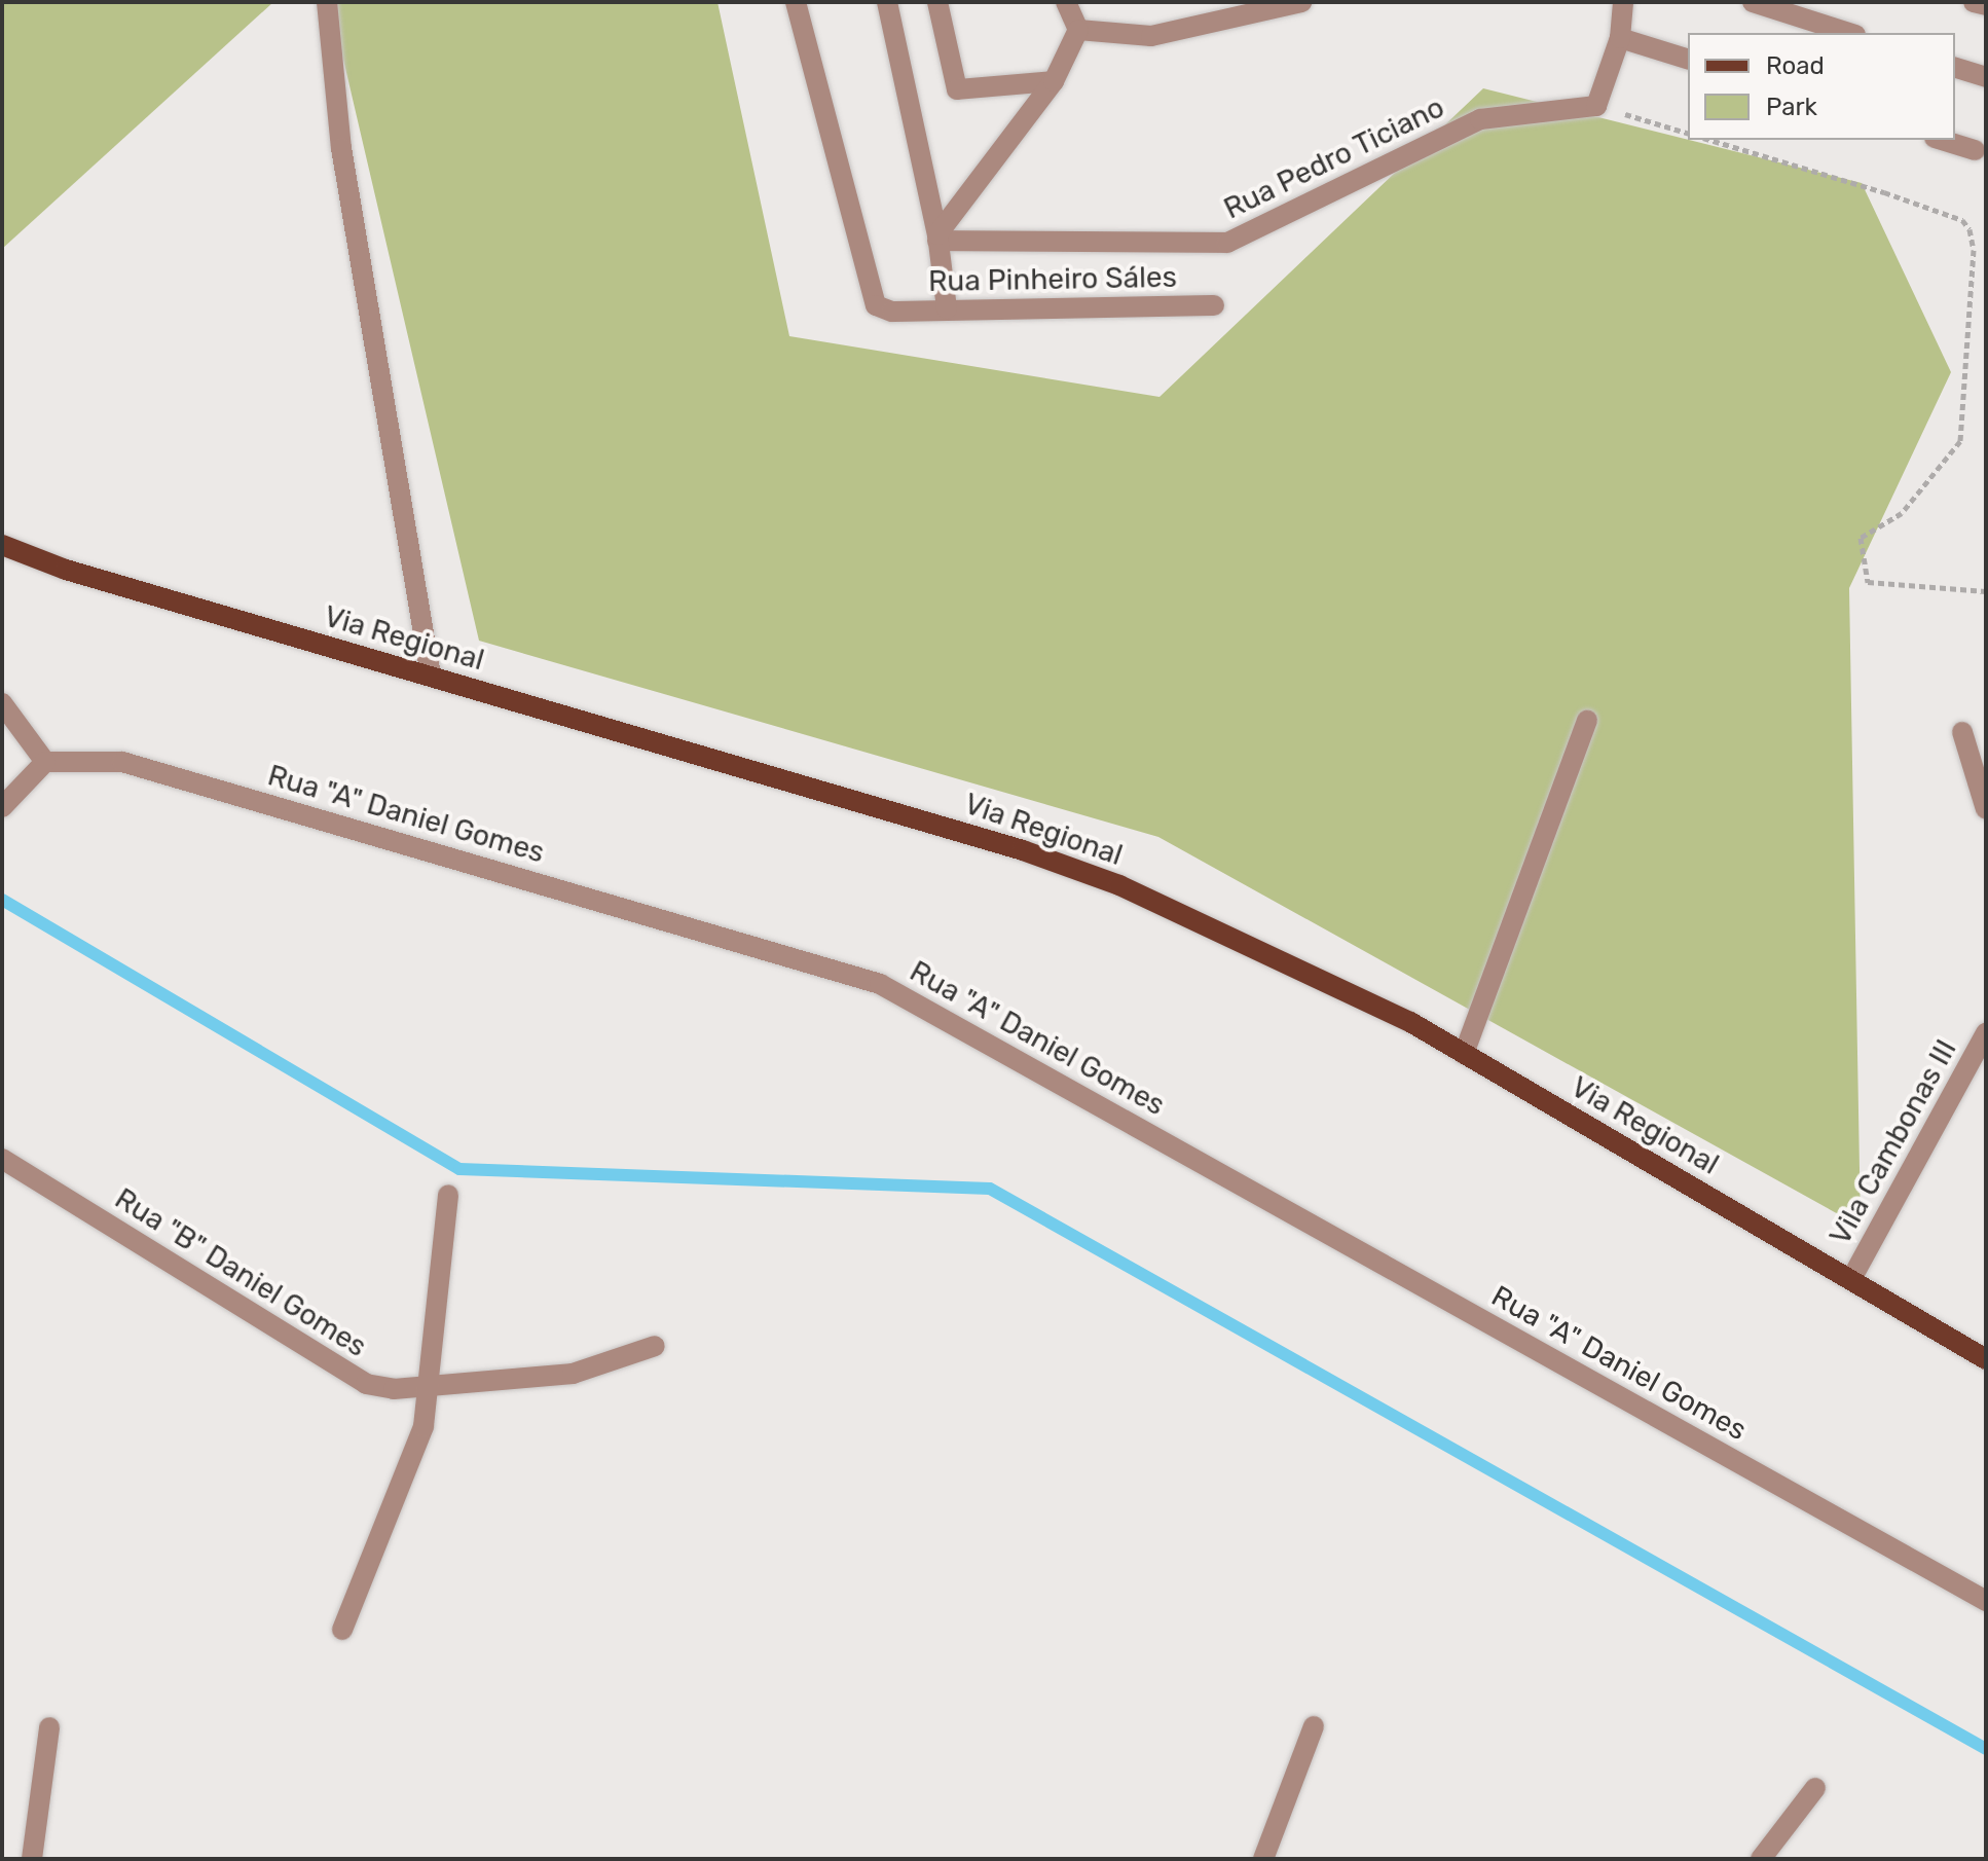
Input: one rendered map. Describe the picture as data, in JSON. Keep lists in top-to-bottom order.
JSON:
{
  "streets": {
    "main road": ["Via Regional"],
    "street": [
      "Rua Pedro Ticiano",
      "Rua Pinheiro Sáles",
      "Rua \"A\" Daniel Gomes",
      "Vila Cambonas III",
      "Rua \"B\" Daniel Gomes"
    ]
  },
  "crossings": [
    ["Via Regional", "Vila Cambonas III"]
  ],
  "legend": ["Road", "Park"]
}
